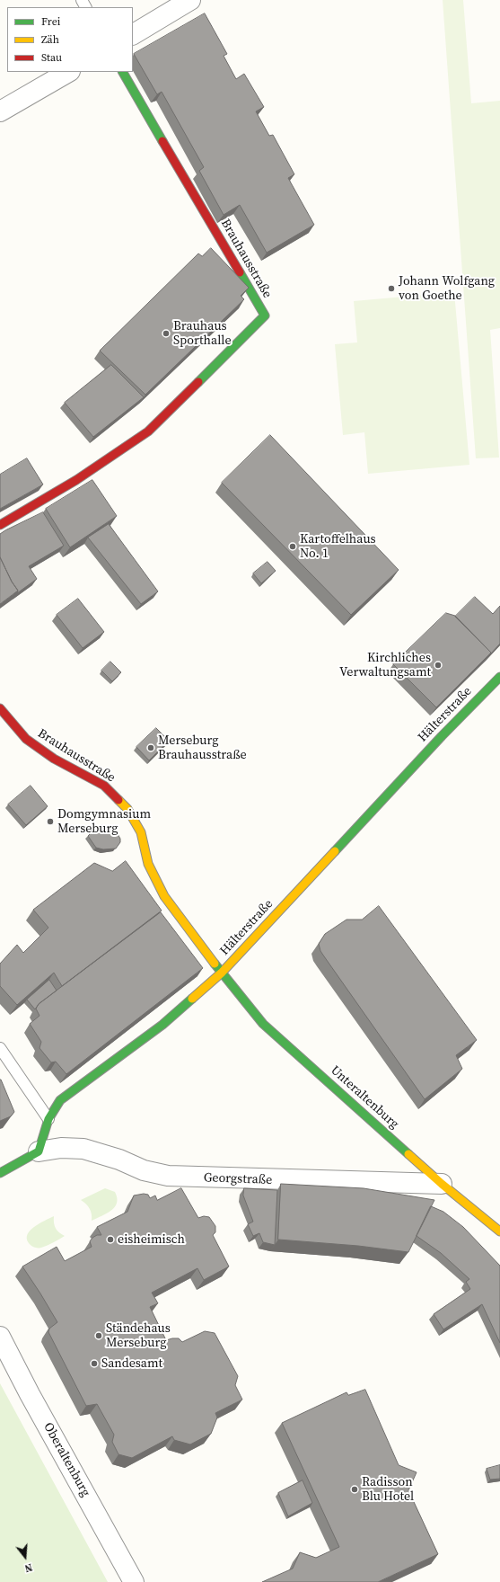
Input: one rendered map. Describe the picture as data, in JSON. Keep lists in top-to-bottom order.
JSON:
{
  "streets": {
    "street": [
      "Brauhausstraße",
      "Hälterstraße",
      "Unteraltenburg",
      "Georgstraße",
      "Oberaltenburg"
    ]
  },
  "crossings": [
    ["Brauhausstraße", "Hälterstraße"],
    ["Brauhausstraße", "Unteraltenburg"],
    ["Hälterstraße", "Unteraltenburg"],
    ["Hälterstraße", "Georgstraße"],
    ["Unteraltenburg", "Georgstraße"]
  ],
  "places": [
    "Johann Wolfgang von Goethe",
    "Brauhaus Sporthalle",
    "Kartoffelhaus No. 1",
    "Kirchliches Verwaltungsamt",
    "Merseburg Brauhausstraße",
    "Domgymnasium Merseburg",
    "eisheimisch",
    "Ständehaus Merseburg",
    "Sandesamt",
    "Radisson Blu Hotel"
  ],
  "legend": ["Frei", "Zäh", "Stau"],
  "north": "bottom"
}
